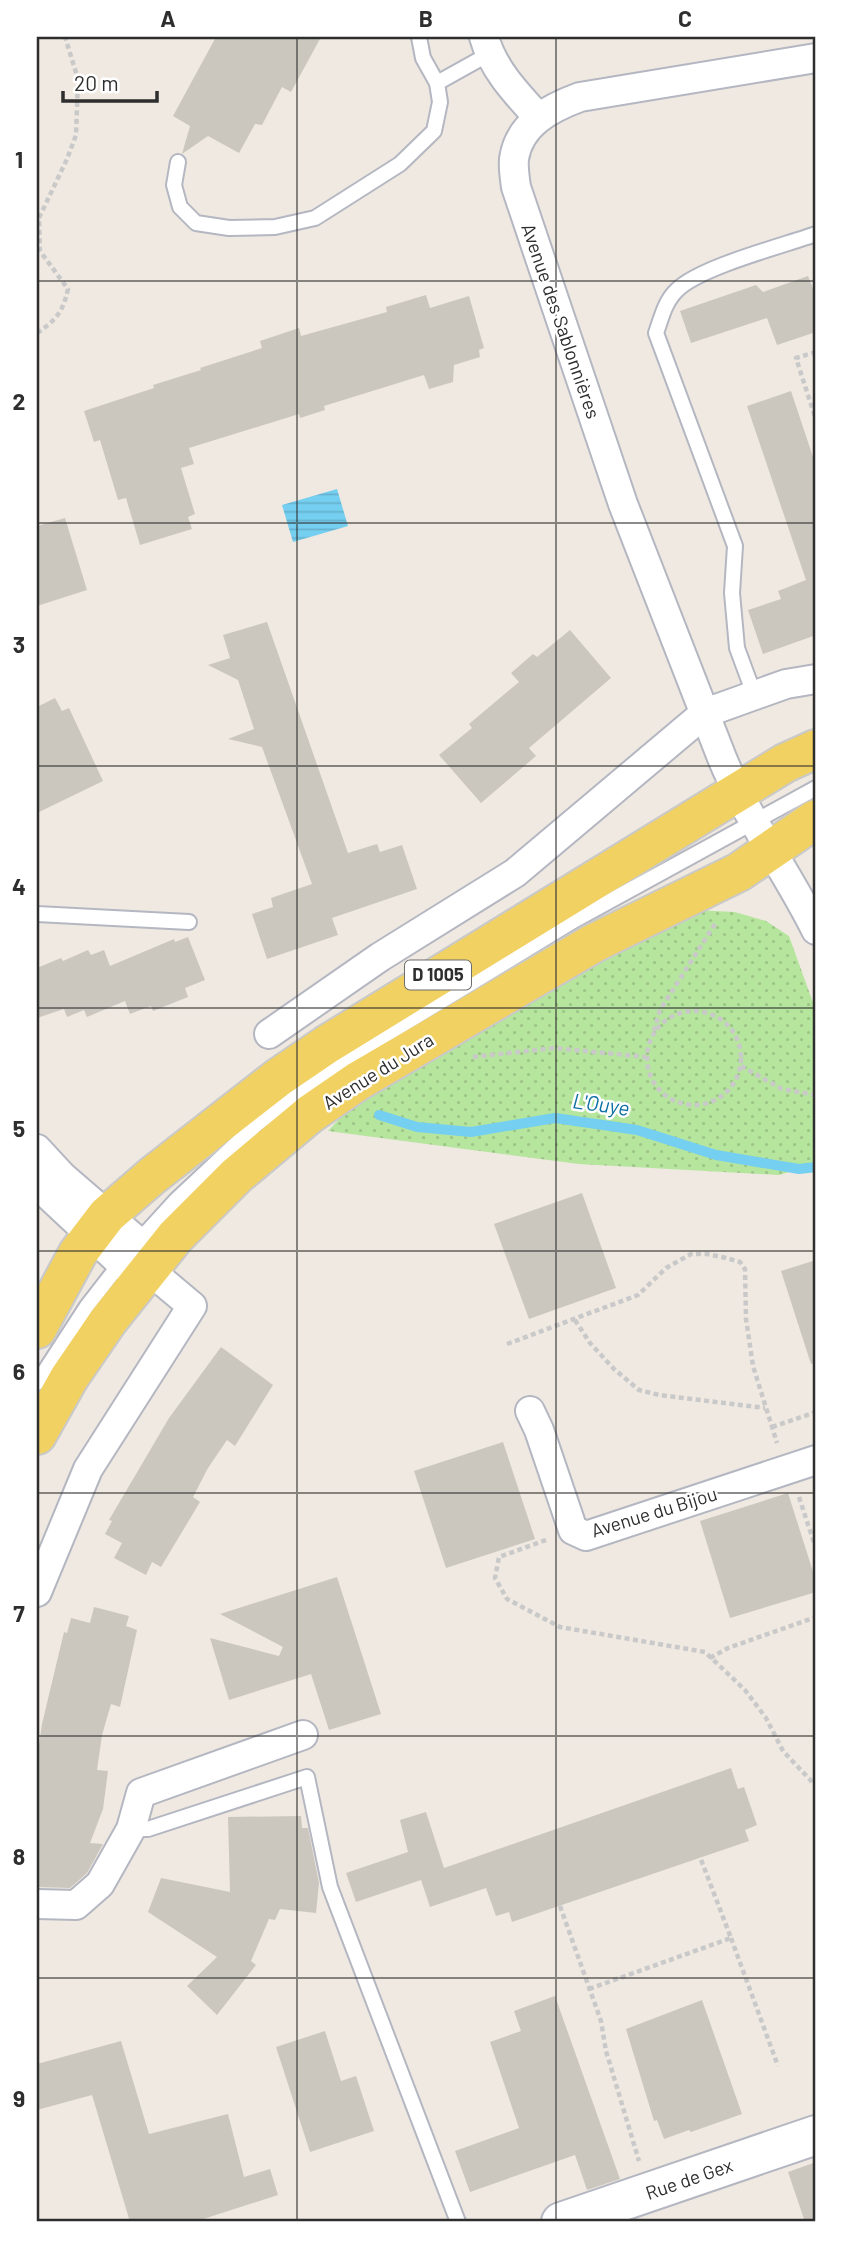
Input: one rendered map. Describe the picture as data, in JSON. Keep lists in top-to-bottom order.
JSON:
{
  "streets": {
    "main road": ["D 1005", "Avenue du Jura", "Rue de Gex"],
    "street": ["Avenue des Sablonnières", "Avenue du Bijou"]
  },
  "crossings": [
    ["Avenue des Sablonnières", "Avenue du Jura"]
  ],
  "water": ["L'Ouye"],
  "scale_bar": "20 m",
  "grid": {
    "columns": ["A", "B", "C"],
    "rows": [
      "1",
      "2",
      "3",
      "4",
      "5",
      "6",
      "7",
      "8",
      "9"
    ]
  }
}
